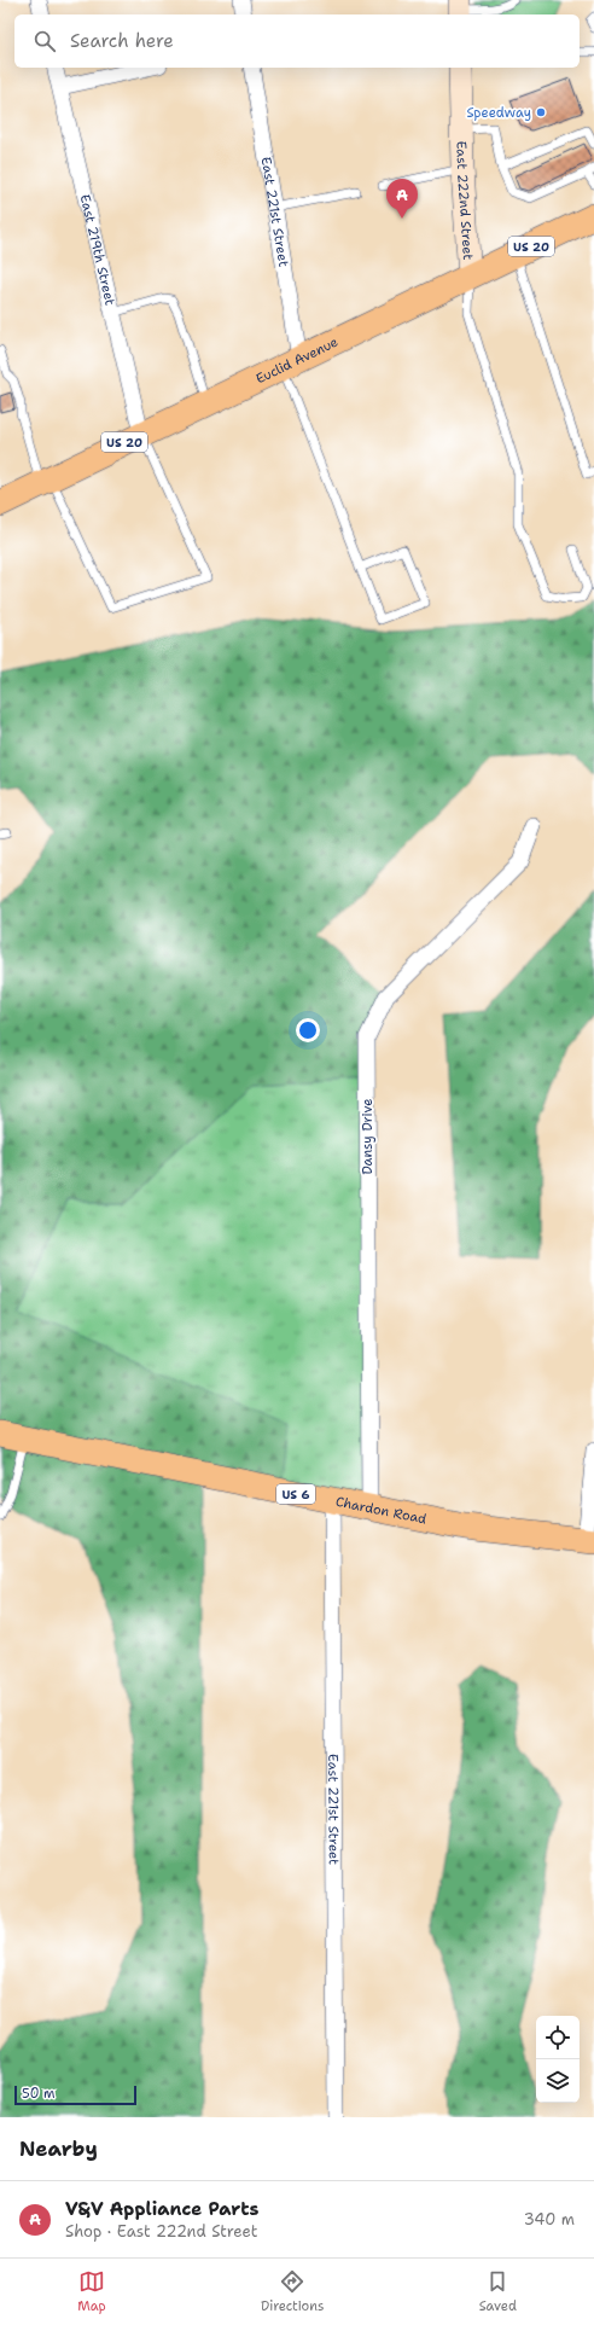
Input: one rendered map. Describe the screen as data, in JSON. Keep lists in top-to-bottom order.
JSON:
{
  "streets": {
    "main road": [
      "US 20",
      "Euclid Avenue",
      "US 6",
      "Chardon Road"
    ],
    "street": [
      "East 222nd Street",
      "East 221st Street",
      "East 219th Street",
      "Dansy Drive"
    ]
  },
  "crossings": [
    ["East 222nd Street", "Euclid Avenue"],
    ["East 221st Street", "Euclid Avenue"],
    ["East 221st Street", "Chardon Road"],
    ["East 219th Street", "Euclid Avenue"],
    ["Dansy Drive", "Chardon Road"]
  ],
  "places": ["Speedway"],
  "scale_bar": "50 m",
  "page": {
    "search": "Search here",
    "pins": "A",
    "scale": "50 m",
    "heading": "Nearby",
    "list": [
      {
        "mark": "A",
        "name": "V&V Appliance Parts",
        "note": "Shop · East 222nd Street",
        "value": "340 m"
      }
    ],
    "nav": ["Map", "Directions", "Saved"]
  }
}
